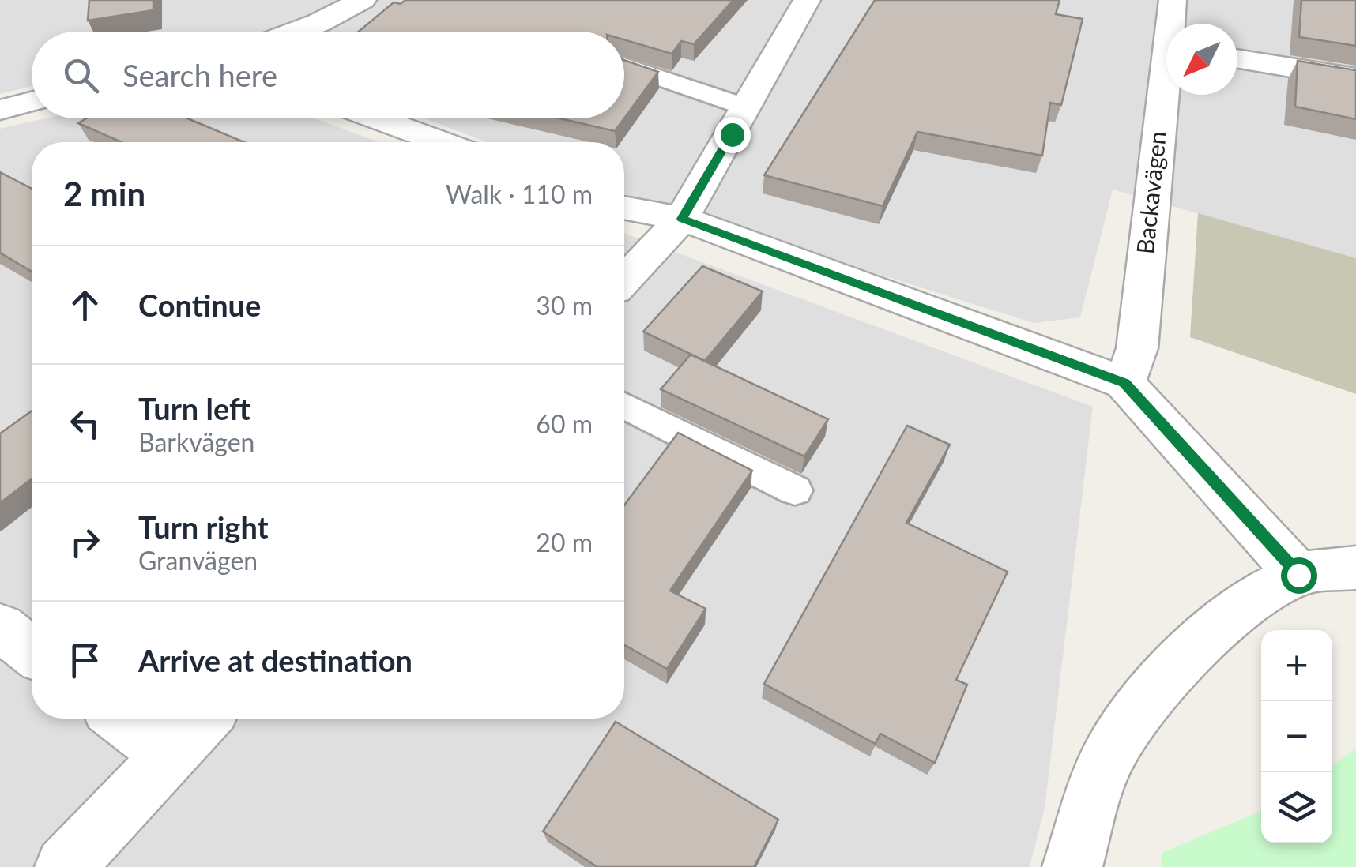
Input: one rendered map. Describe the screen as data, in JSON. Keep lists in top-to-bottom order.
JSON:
{
  "streets": {
    "street": ["Backavägen"]
  },
  "north": "bottom left",
  "page": {
    "search": "Search here",
    "heading": ["2 min", "Walk · 110 m"],
    "list": [
      ["Continue", "30 m"],
      ["Turn left", "Barkvägen", "60 m"],
      ["Turn right", "Granvägen", "20 m"],
      "Arrive at destination"
    ],
    "map_buttons": ["+", "−"]
  }
}
